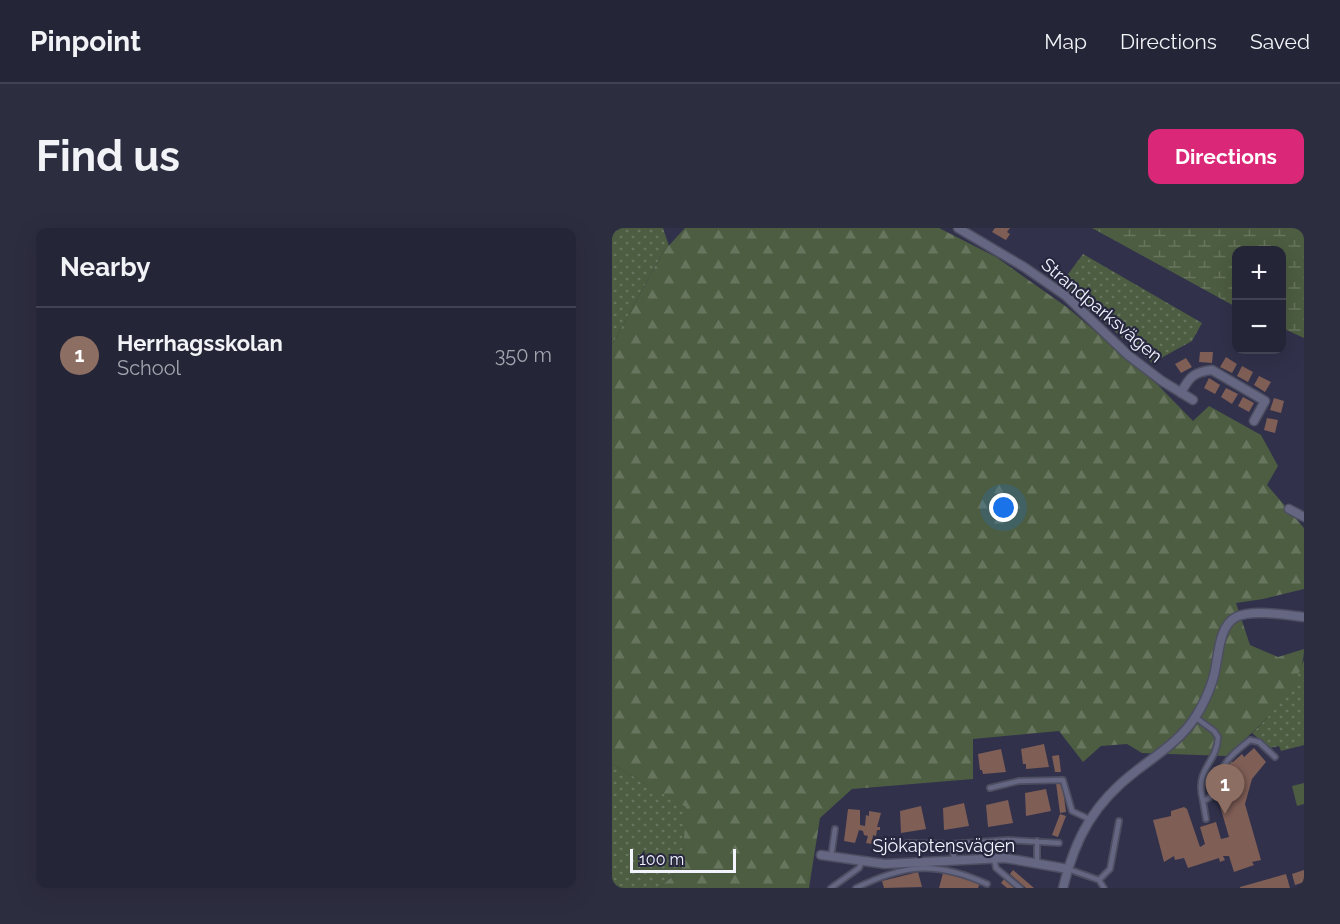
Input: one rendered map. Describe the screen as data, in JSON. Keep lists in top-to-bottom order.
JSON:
{
  "streets": {
    "street": ["Strandparksvägen", "Sjökaptensvägen"]
  },
  "scale_bar": "100 m",
  "page": {
    "header": "Pinpoint",
    "nav": ["Map", "Directions", "Saved"],
    "buttons": "Directions",
    "title": "Find us",
    "heading": "Nearby",
    "map_buttons": ["+", "−"],
    "list": [
      {
        "mark": "1",
        "name": "Herrhagsskolan",
        "note": "School",
        "value": "350 m"
      }
    ],
    "pins": "1",
    "scale": "100 m"
  }
}
